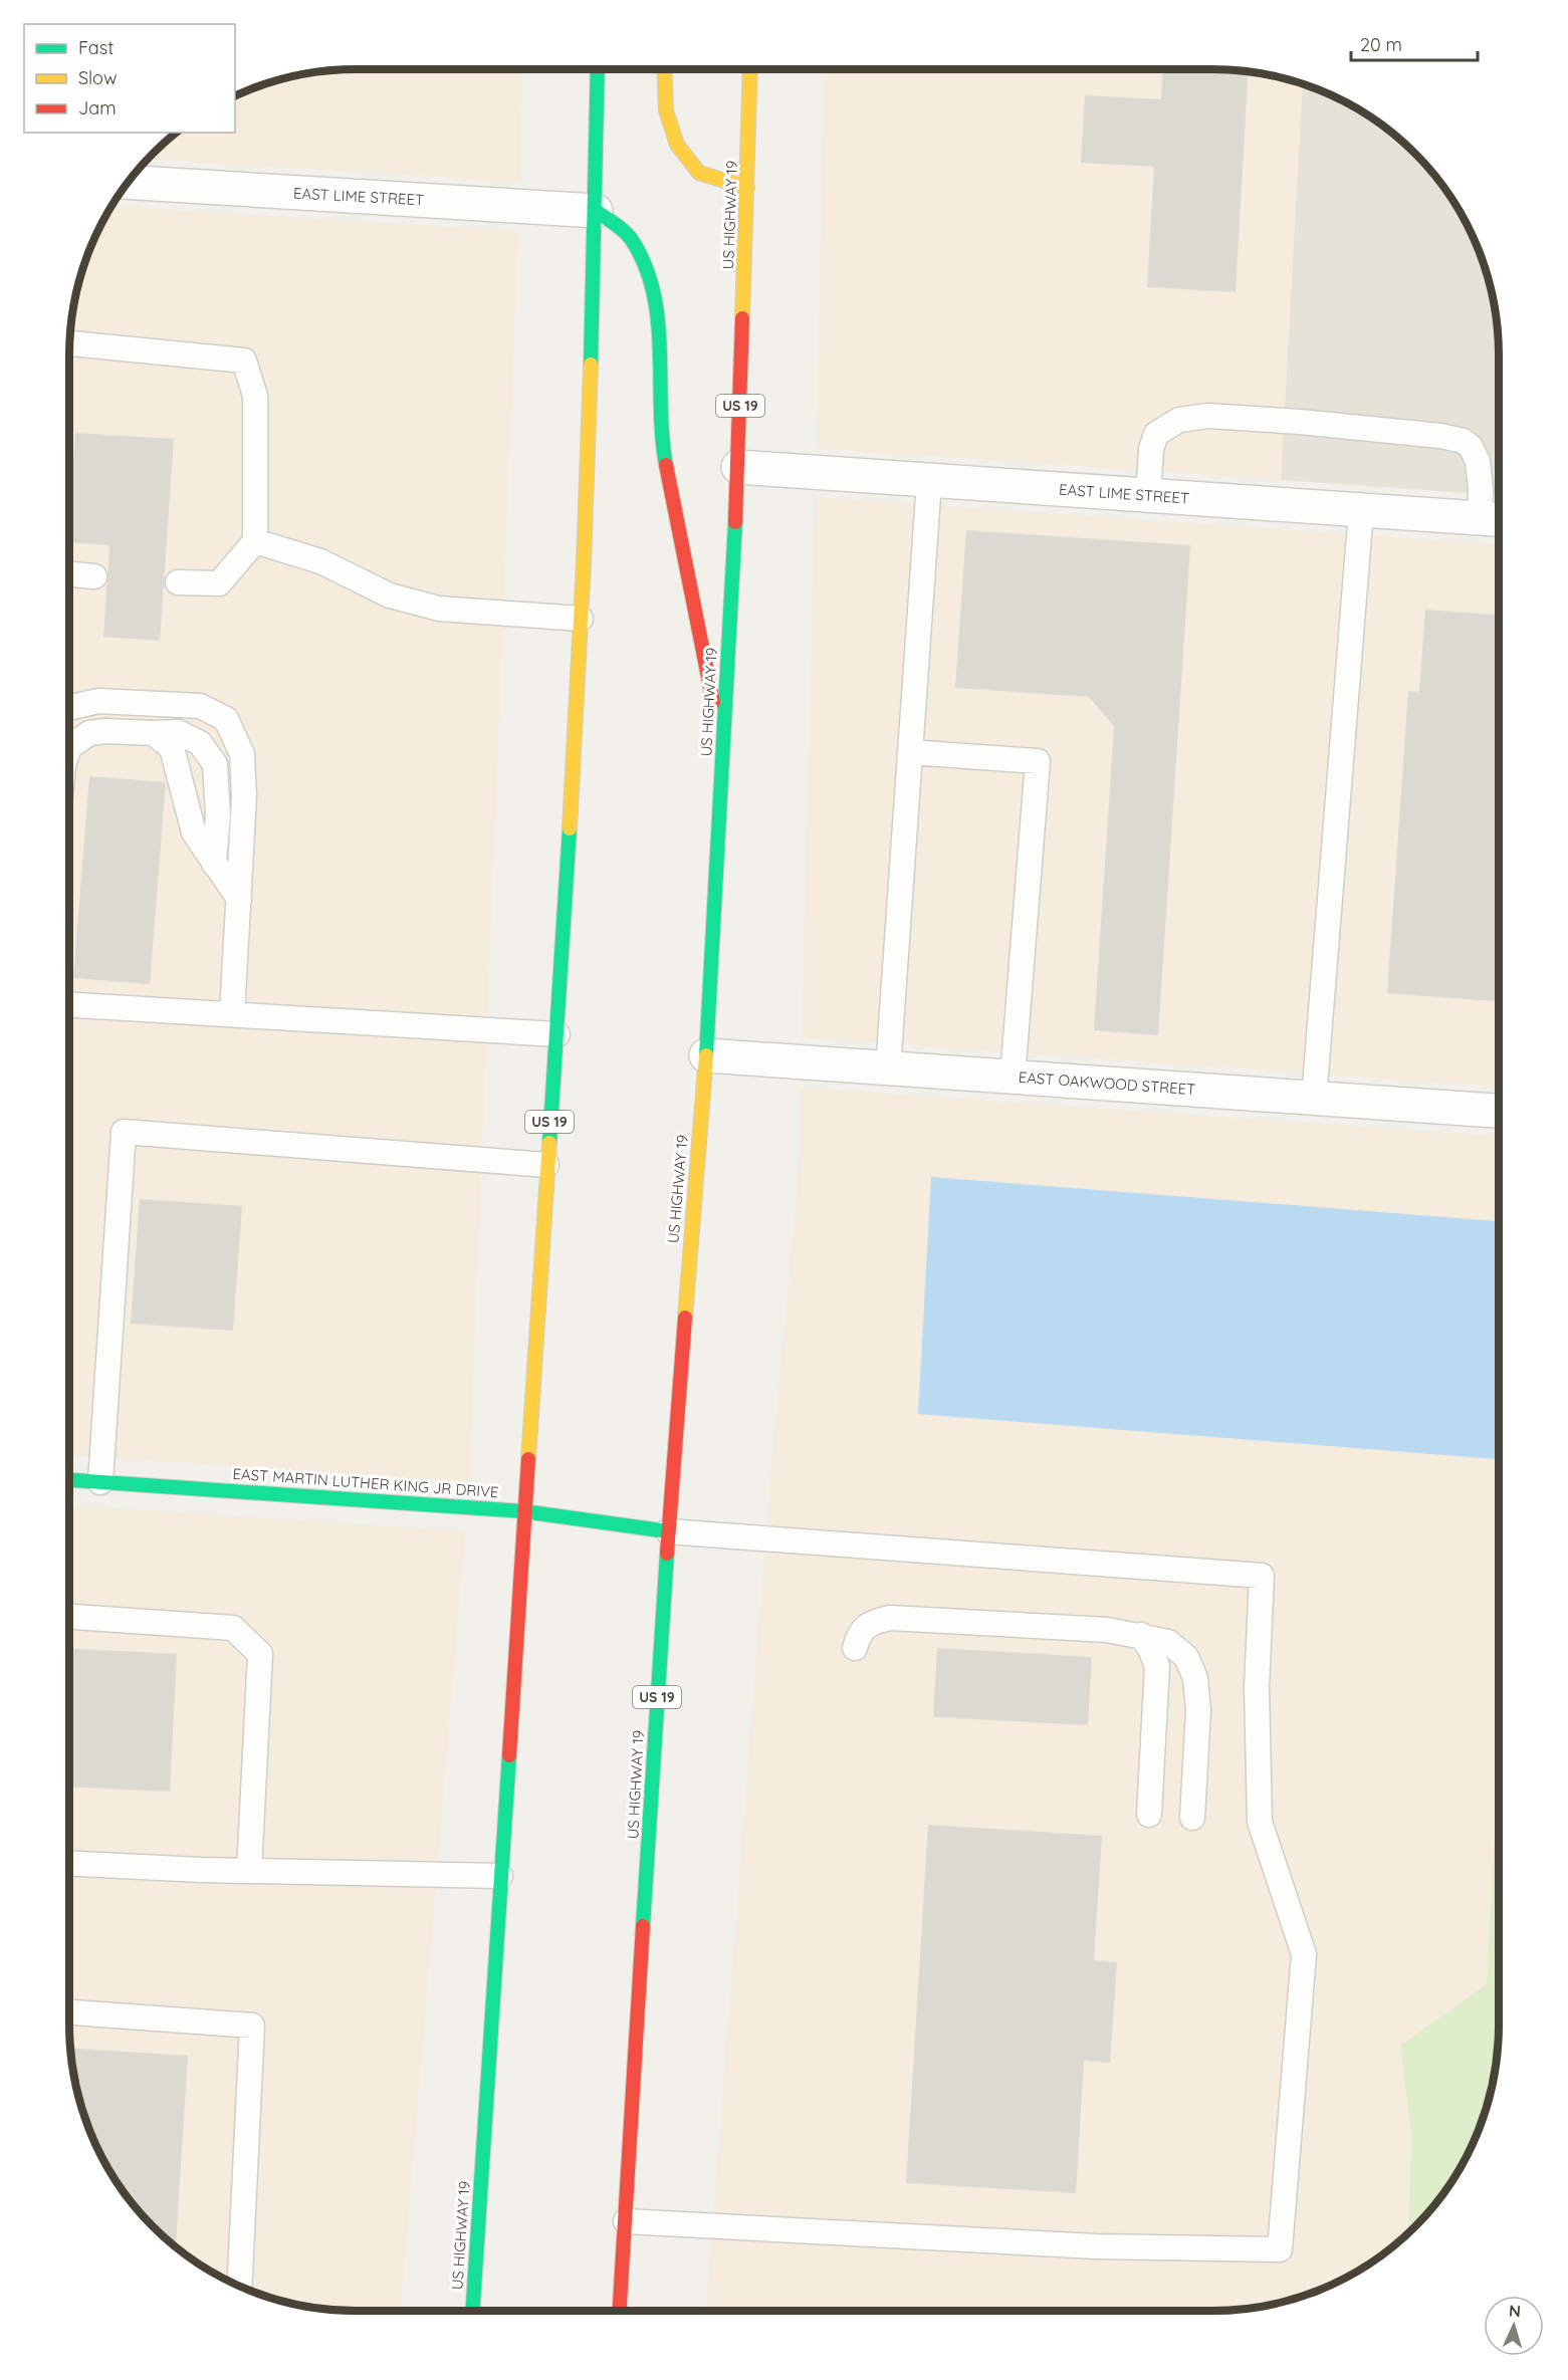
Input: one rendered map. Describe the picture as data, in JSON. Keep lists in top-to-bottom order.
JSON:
{
  "streets": {
    "main road": ["US HIGHWAY 19", "US 19", "EAST MARTIN LUTHER KING JR DRIVE"],
    "street": ["EAST LIME STREET", "EAST OAKWOOD STREET"]
  },
  "crossings": [
    ["EAST LIME STREET", "US HIGHWAY 19"],
    ["US HIGHWAY 19", "EAST OAKWOOD STREET"],
    ["US HIGHWAY 19", "EAST MARTIN LUTHER KING JR DRIVE"]
  ],
  "legend": ["Fast", "Slow", "Jam"],
  "scale_bar": "20 m",
  "north": "top"
}
